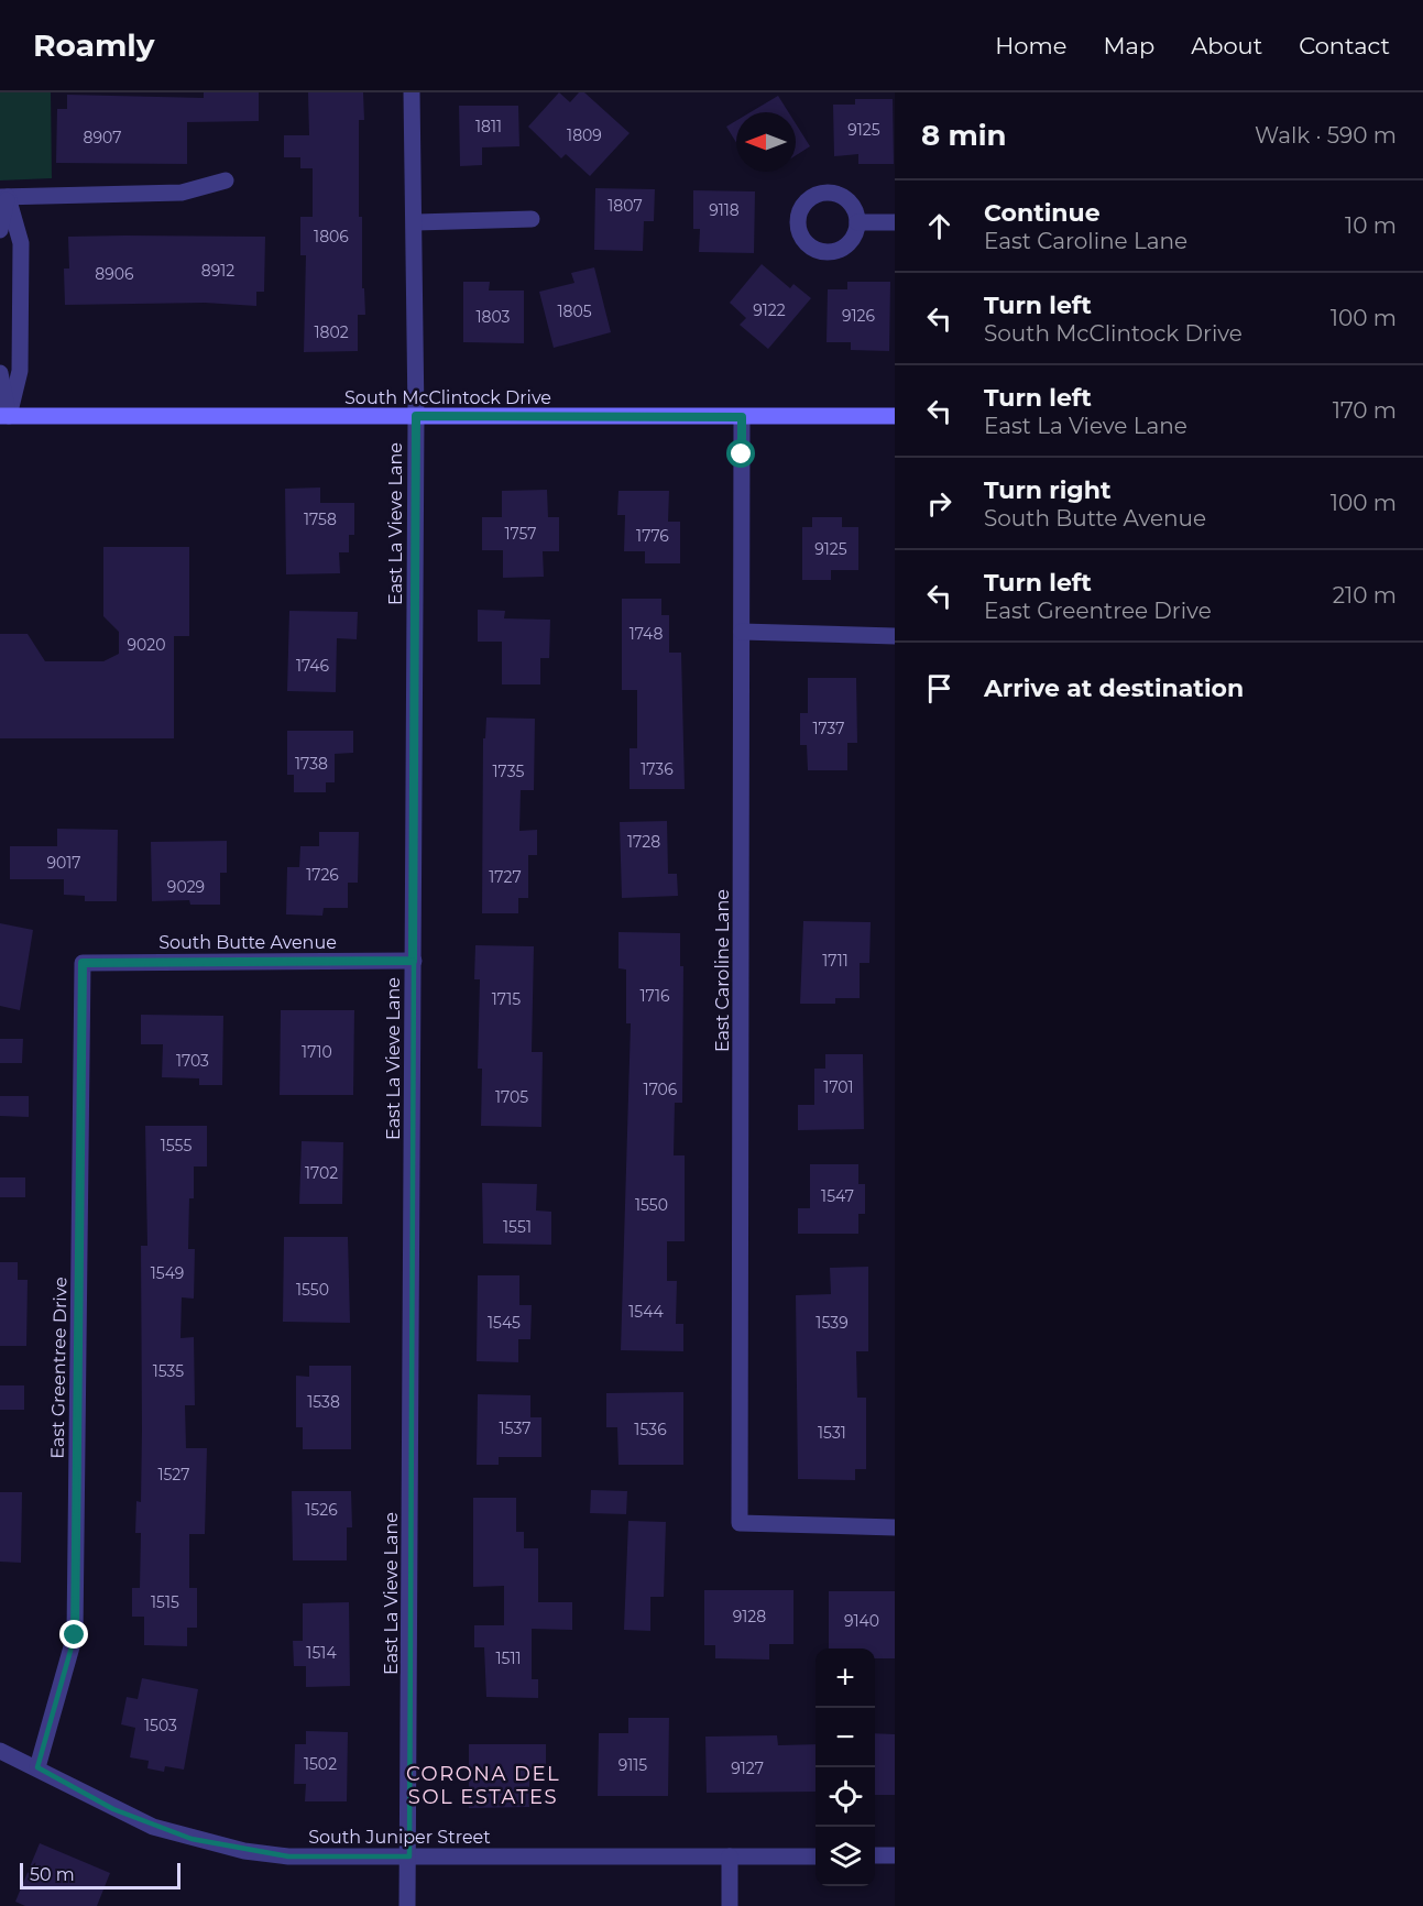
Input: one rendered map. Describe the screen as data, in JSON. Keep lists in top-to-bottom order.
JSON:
{
  "streets": {
    "main road": ["South McClintock Drive"],
    "street": [
      "East La Vieve Lane",
      "South Butte Avenue",
      "East Caroline Lane",
      "East Greentree Drive",
      "South Juniper Street"
    ]
  },
  "crossings": [
    ["South McClintock Drive", "East La Vieve Lane"],
    ["South McClintock Drive", "East Caroline Lane"],
    ["East La Vieve Lane", "South Butte Avenue"],
    ["East La Vieve Lane", "South Juniper Street"],
    ["South Butte Avenue", "East Greentree Drive"],
    ["East Greentree Drive", "South Juniper Street"]
  ],
  "districts": ["CORONA DEL SOL ESTATES"],
  "house_numbers": [
    "1811",
    "9125",
    "1809",
    "8907",
    "1807",
    "9118",
    "1806",
    "8912",
    "8906",
    "9122",
    "1805",
    "9126",
    "1803",
    "1802",
    "1758",
    "1757",
    "1776",
    "9125",
    "1748",
    "9020",
    "1746",
    "1737",
    "1738",
    "1736",
    "1735",
    "1728",
    "9017",
    "1726",
    "1727",
    "9029",
    "1711",
    "1716",
    "1715",
    "1710",
    "1703",
    "1701",
    "1706",
    "1705",
    "1555",
    "1702",
    "1547",
    "1550",
    "1551",
    "1549",
    "1550",
    "1544",
    "1545",
    "1539",
    "1535",
    "1538",
    "1537",
    "1536",
    "1531",
    "1527",
    "1526",
    "1515",
    "9128",
    "9140",
    "1514",
    "1511",
    "1503",
    "1502",
    "9115",
    "9127"
  ],
  "scale_bar": "50 m",
  "north": "left",
  "page": {
    "header": "Roamly",
    "nav": [
      "Home",
      "Map",
      "About",
      "Contact"
    ],
    "heading": ["8 min", "Walk · 590 m"],
    "list": [
      ["Continue", "East Caroline Lane", "10 m"],
      ["Turn left", "South McClintock Drive", "100 m"],
      ["Turn left", "East La Vieve Lane", "170 m"],
      ["Turn right", "South Butte Avenue", "100 m"],
      ["Turn left", "East Greentree Drive", "210 m"],
      "Arrive at destination"
    ],
    "map_buttons": ["+", "−"],
    "scale": "50 m"
  }
}
